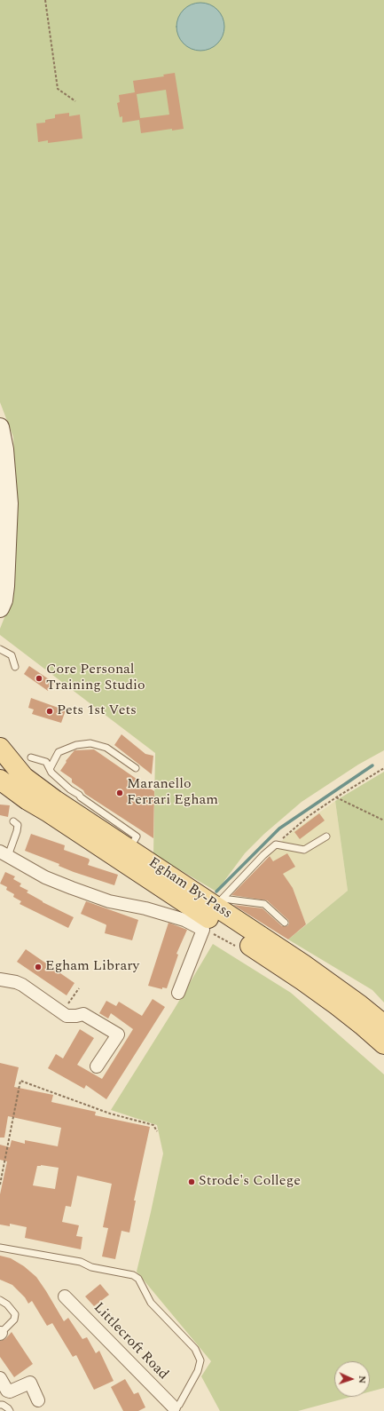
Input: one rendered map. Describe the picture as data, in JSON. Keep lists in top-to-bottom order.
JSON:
{
  "streets": {
    "main road": ["Egham By-Pass"],
    "street": ["Littlecroft Road"]
  },
  "places": [
    "Core Personal Training Studio",
    "Pets 1st Vets",
    "Maranello Ferrari Egham",
    "Egham Library",
    "Strode's College"
  ],
  "north": "right"
}
